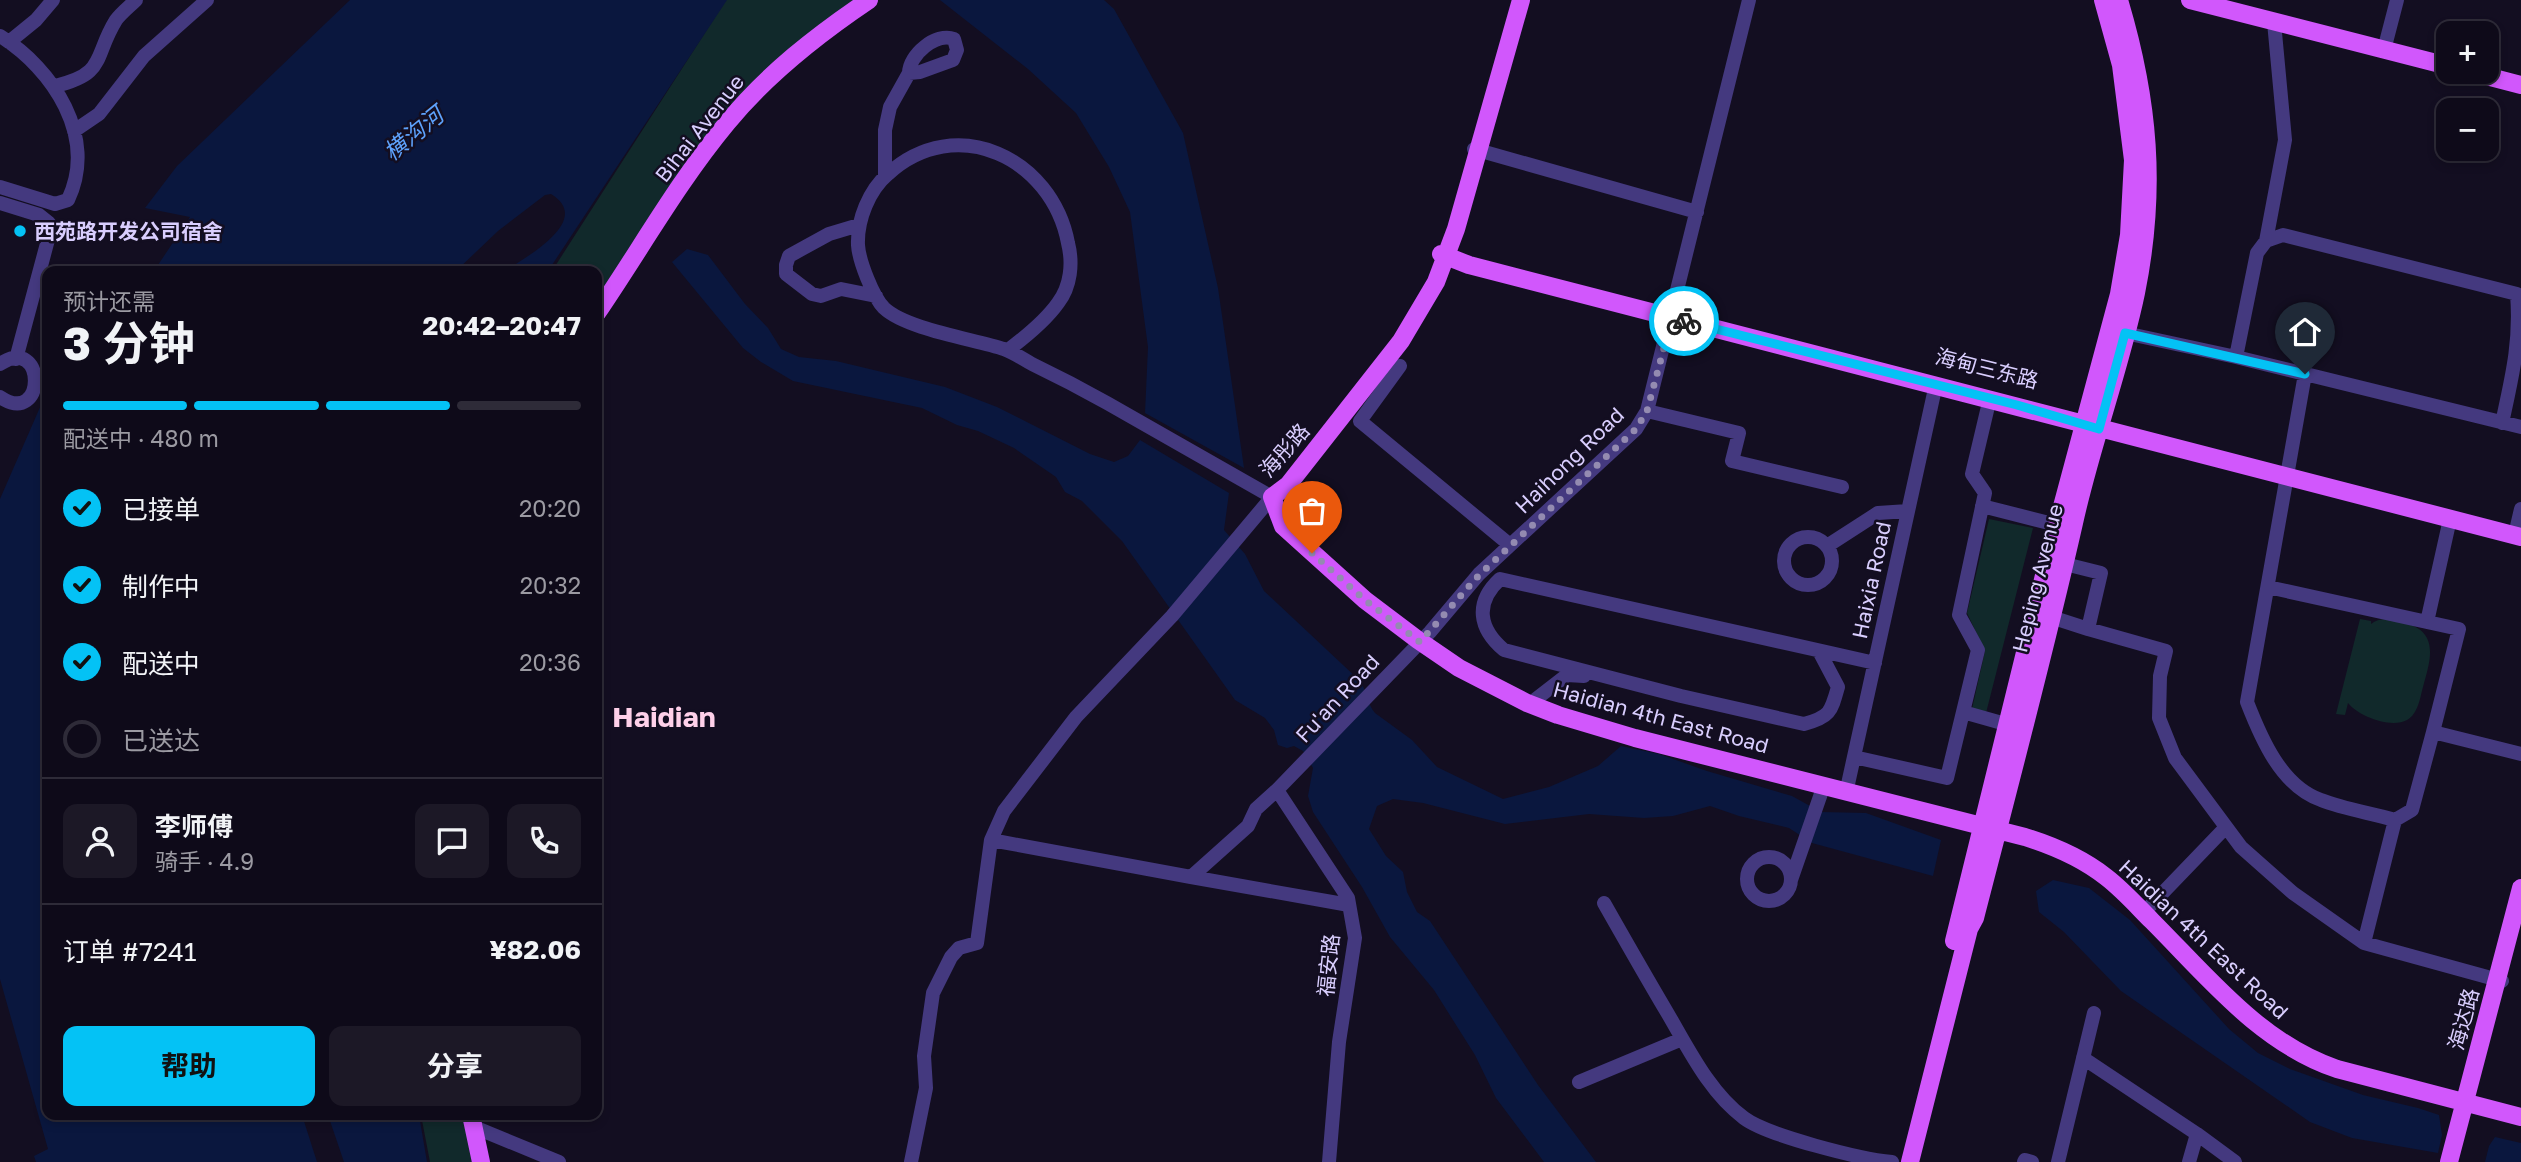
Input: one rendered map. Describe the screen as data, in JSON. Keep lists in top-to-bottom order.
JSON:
{
  "streets": {
    "main road": [
      "Bihai Avenue",
      "海甸三东路",
      "海彤路",
      "Heping Avenue",
      "Haidian 4th East Road",
      "海达路"
    ],
    "street": [
      "Haihong Road",
      "Haixia Road",
      "Fu'an Road",
      "福安路"
    ]
  },
  "crossings": [
    ["海甸三东路", "Haihong Road"],
    ["海甸三东路", "Heping Avenue"],
    ["海彤路", "Haidian 4th East Road"],
    ["Haihong Road", "Fu'an Road"],
    ["Haihong Road", "Haidian 4th East Road"],
    ["Heping Avenue", "Haidian 4th East Road"],
    ["Haixia Road", "Haidian 4th East Road"],
    ["Fu'an Road", "Haidian 4th East Road"],
    ["Fu'an Road", "福安路"],
    ["Haidian 4th East Road", "海达路"]
  ],
  "districts": ["Haidian"],
  "water": ["横沟河"],
  "places": ["西苑路开发公司宿舍"],
  "page": {
    "map_buttons": ["+", "−"],
    "heading": ["3 分钟", "预计还需", "20:42–20:47"],
    "panel": [
      "李师傅",
      "骑手 · 4.9",
      "订单 #7241",
      "¥82.06"
    ],
    "bar": "配送中 · 480 m",
    "list": [
      ["已接单", "20:20"],
      ["制作中", "20:32"],
      ["配送中", "20:36"],
      "已送达"
    ],
    "buttons": ["帮助", "分享"]
  }
}
